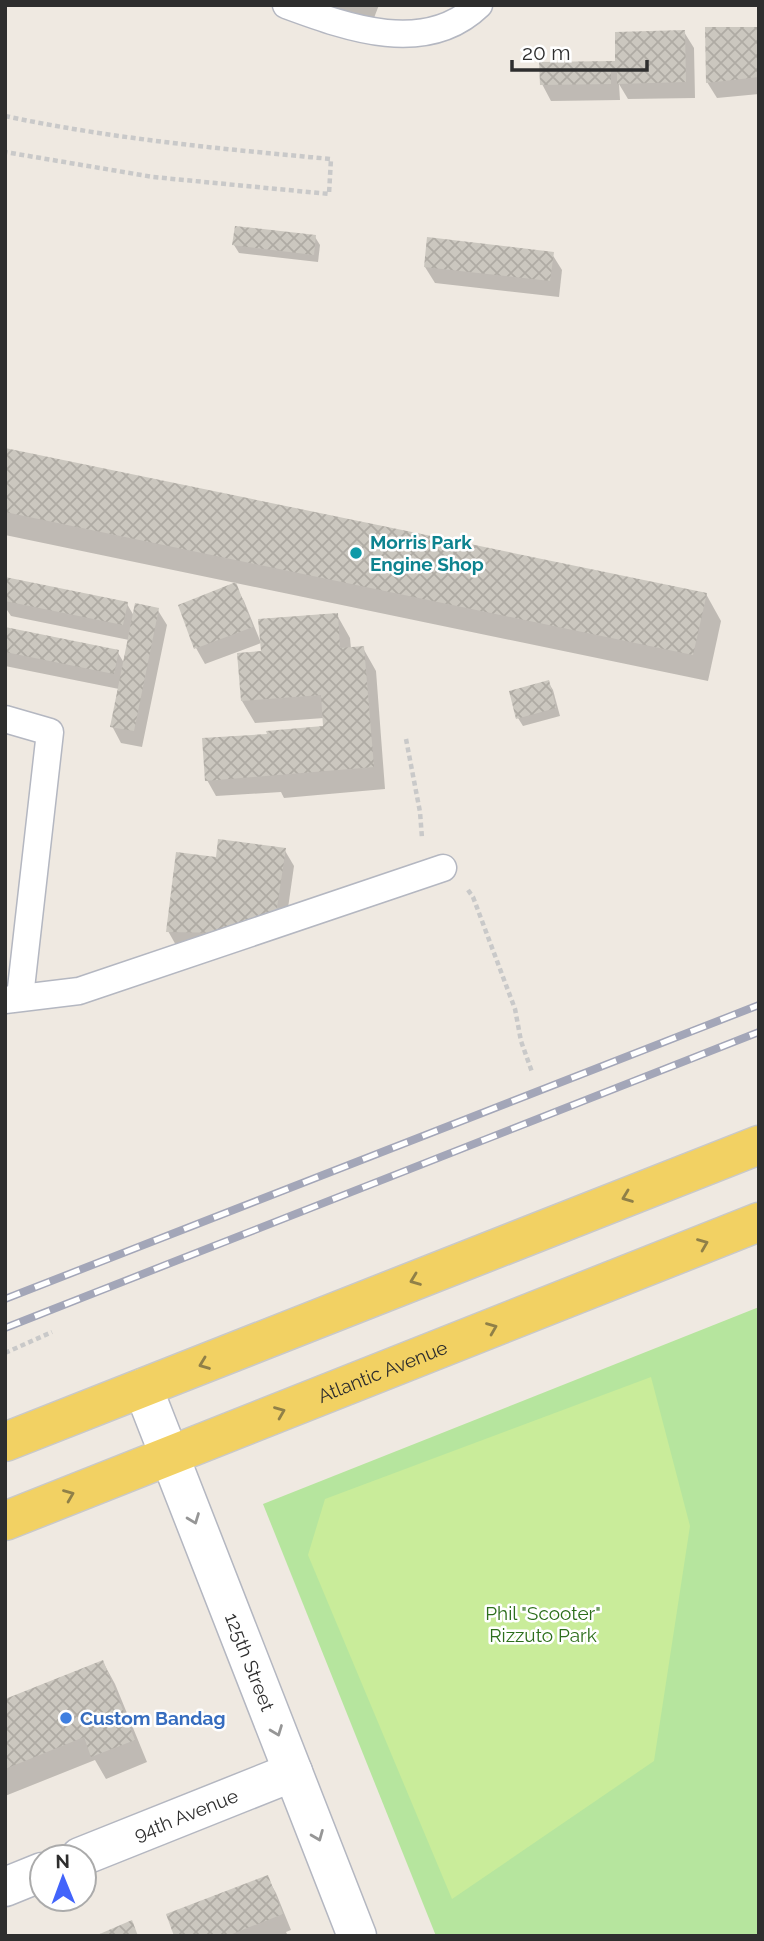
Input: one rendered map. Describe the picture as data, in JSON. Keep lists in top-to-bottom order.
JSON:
{
  "streets": {
    "main road": ["Atlantic Avenue"],
    "street": ["125th Street", "94th Avenue"]
  },
  "crossings": [
    ["Atlantic Avenue", "125th Street"],
    ["125th Street", "94th Avenue"]
  ],
  "one_way": ["125th Street"],
  "parks": ["Phil \"Scooter\" Rizzuto Park"],
  "places": ["Morris Park Engine Shop", "Custom Bandag"],
  "scale_bar": "20 m",
  "north": "top"
}
